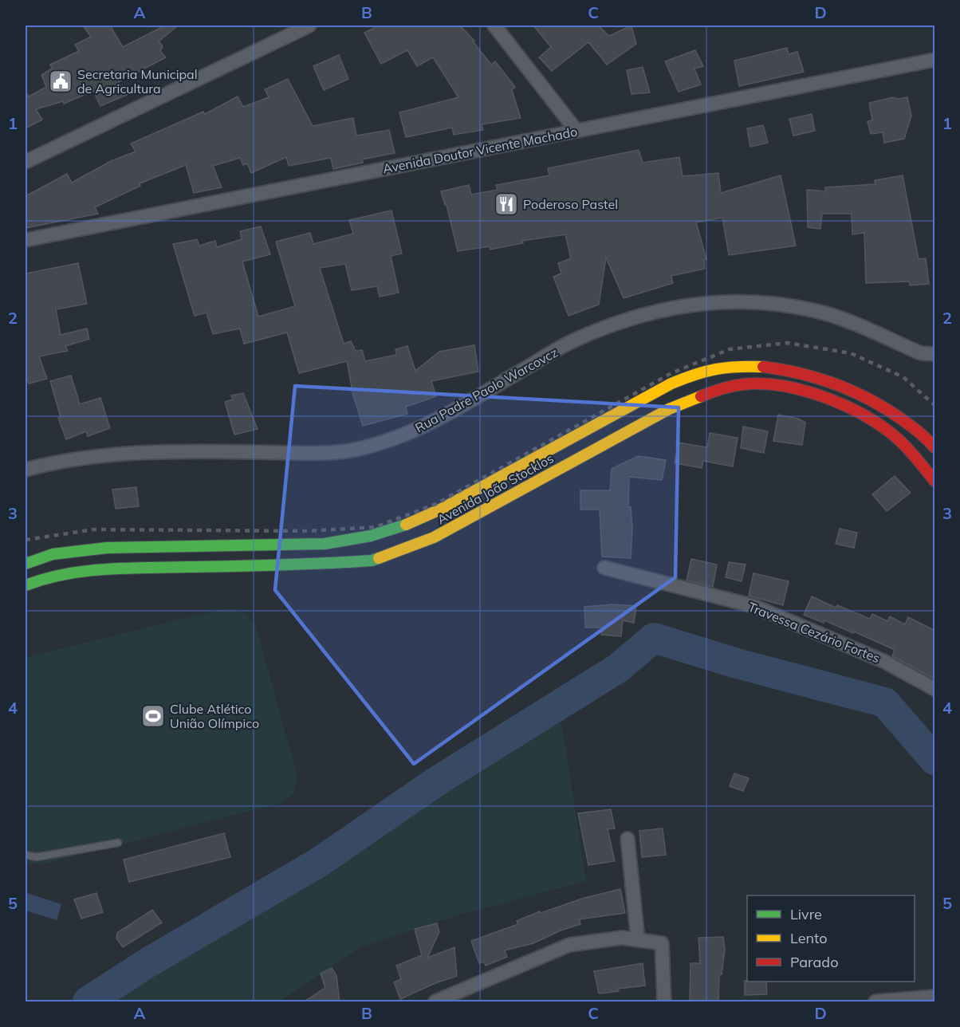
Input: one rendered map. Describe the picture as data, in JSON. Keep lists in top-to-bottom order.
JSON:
{
  "streets": {
    "main road": ["Avenida João Stocklos"],
    "street": ["Avenida Doutor Vicente Machado", "Rua Padre Paolo Warcovcz", "Travessa Cezário Fortes"]
  },
  "places": {
    "public building": ["Secretaria Municipal de Agricultura"],
    "restaurant": ["Poderoso Pastel"],
    "sports": ["Clube Atlético União Olímpico"]
  },
  "legend": ["Livre", "Lento", "Parado"],
  "grid": {
    "columns": [
      "A",
      "B",
      "C",
      "D"
    ],
    "rows": [
      "1",
      "2",
      "3",
      "4",
      "5"
    ]
  }
}
